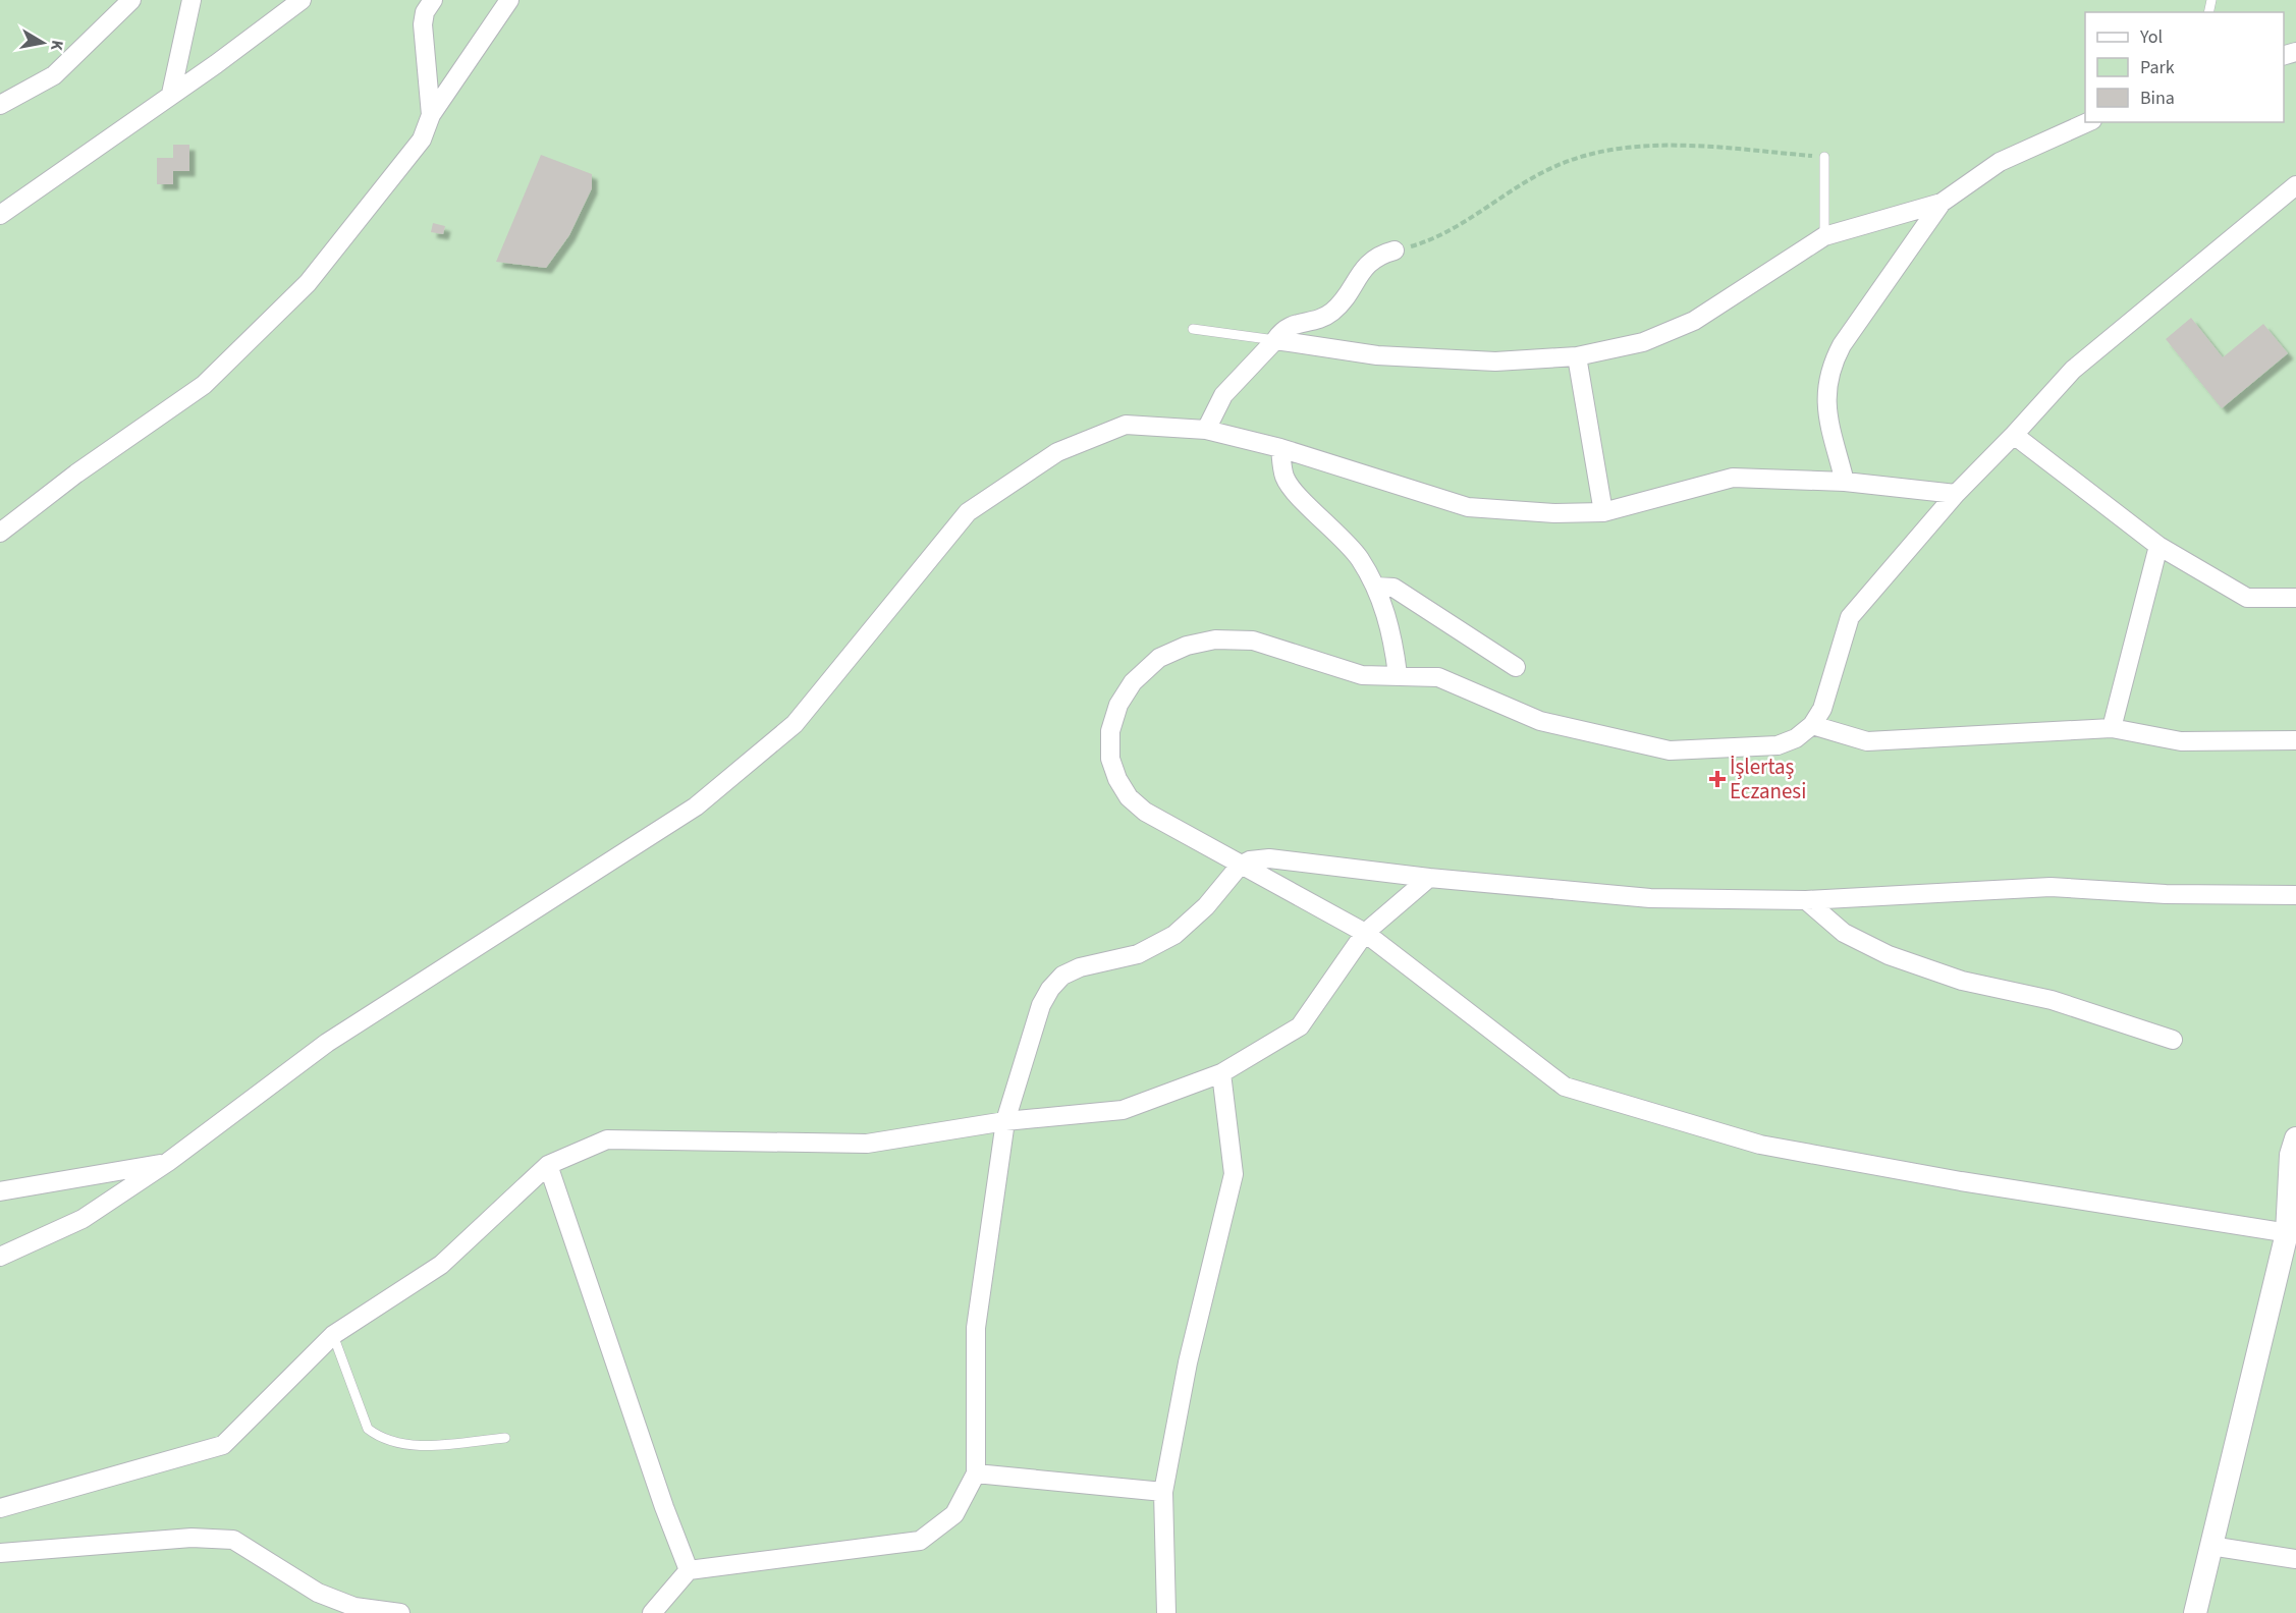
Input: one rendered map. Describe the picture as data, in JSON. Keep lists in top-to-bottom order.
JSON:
{
  "places": {
    "health": ["İşlertaş Eczanesi"]
  },
  "legend": ["Yol", "Park", "Bina"],
  "north": "right"
}
